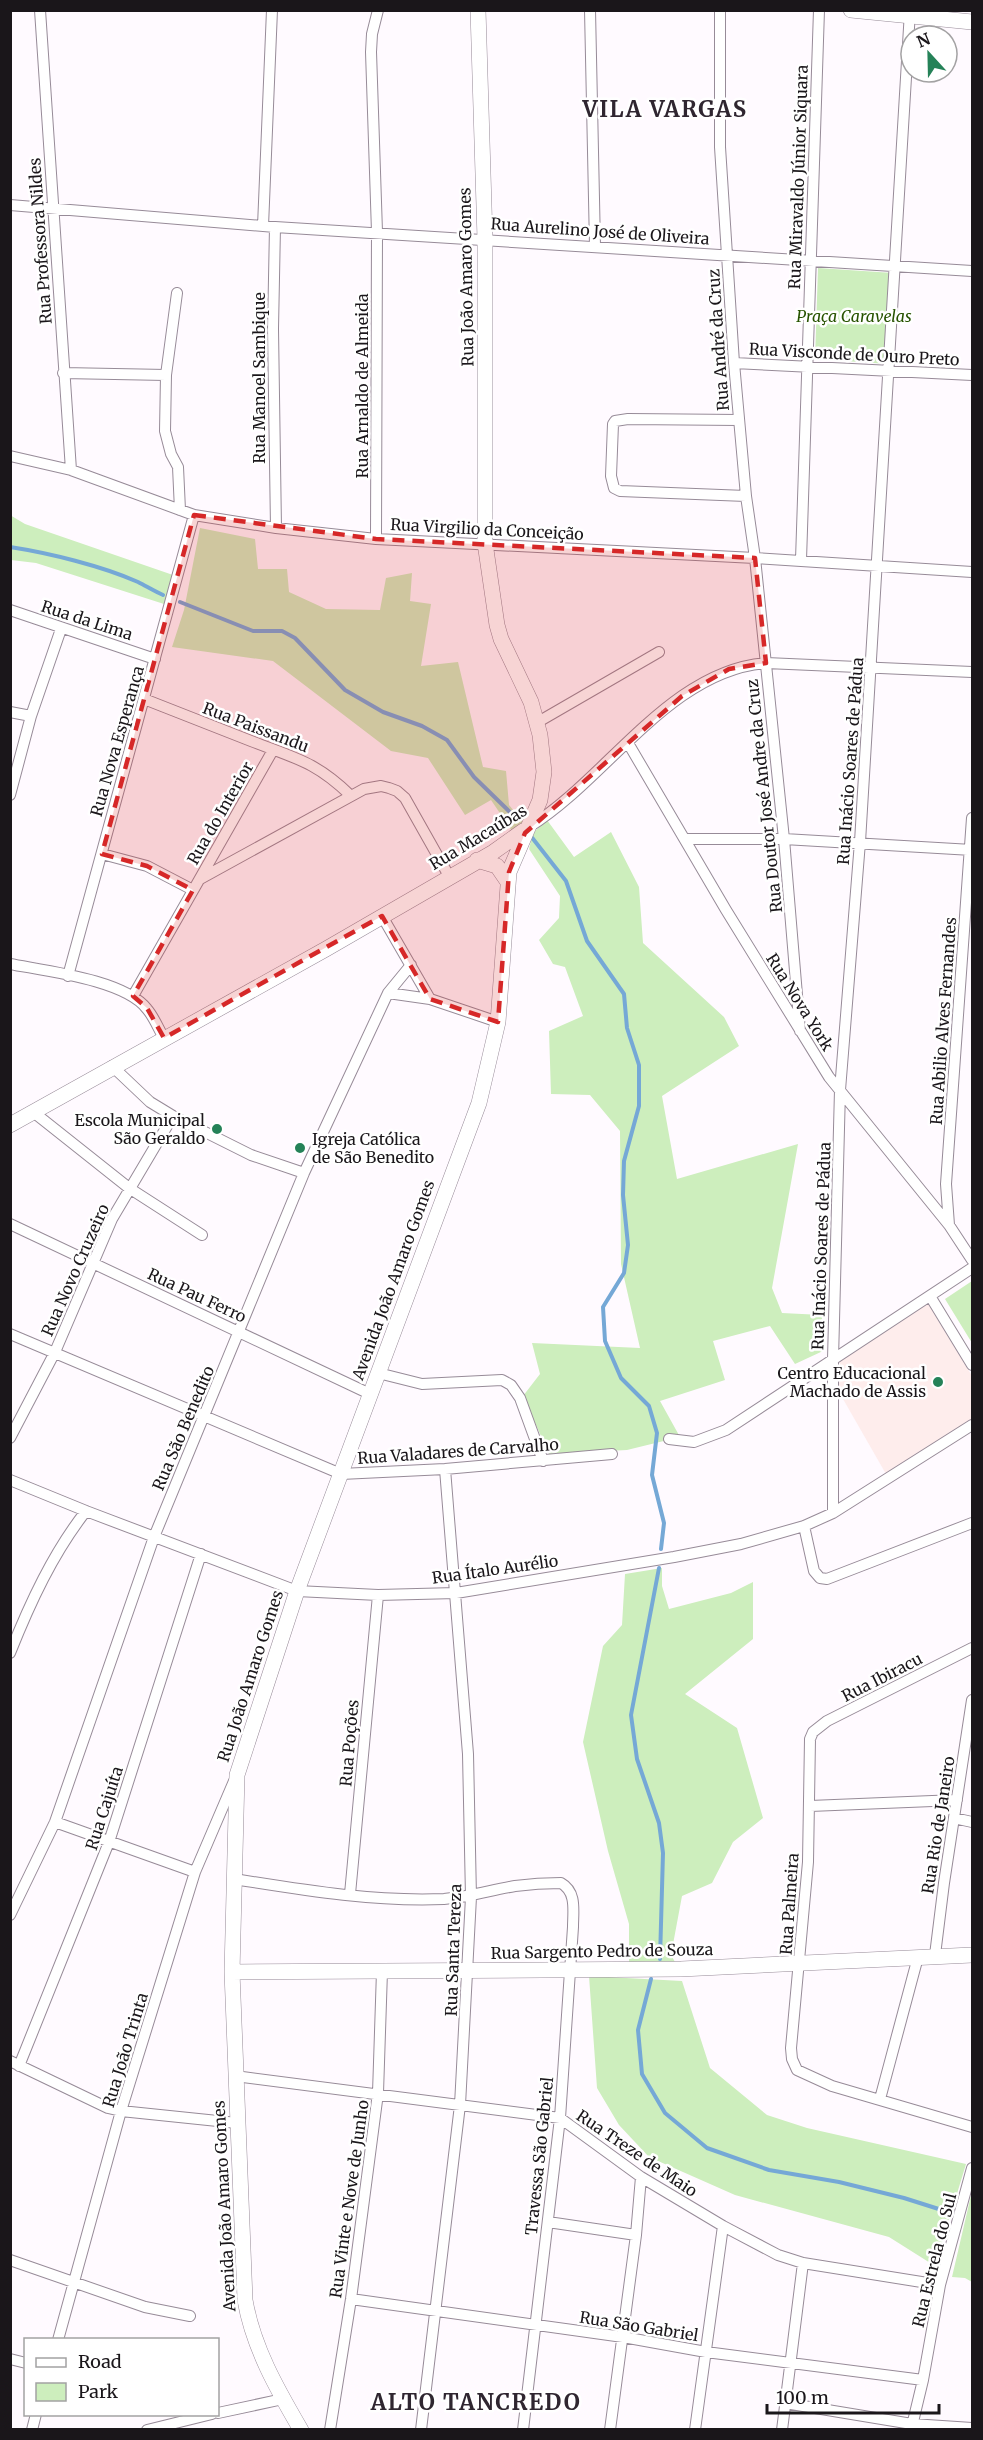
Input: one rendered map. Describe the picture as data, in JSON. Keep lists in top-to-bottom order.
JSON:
{
  "streets": {
    "street": [
      "Rua Miravaldo Júnior Siquara",
      "Rua Aurelino José de Oliveira",
      "Rua Professora Nildes",
      "Rua João Amaro Gomes",
      "Rua André da Cruz",
      "Rua Visconde de Ouro Preto",
      "Rua Manoel Sambique",
      "Rua Arnaldo de Almeida",
      "Rua Virgilio da Conceição",
      "Rua da Lima",
      "Rua Paissandu",
      "Rua Nova Esperança",
      "Rua Inácio Soares de Pádua",
      "Rua Doutor José Andre da Cruz",
      "Rua do Interior",
      "Rua Macaúbas",
      "Rua Nova York",
      "Rua Abilio Alves Fernandes",
      "Rua Novo Cruzeiro",
      "Avenida João Amaro Gomes",
      "Rua Pau Ferro",
      "Rua São Benedito",
      "Rua Valadares de Carvalho",
      "Rua Ítalo Aurélio",
      "Rua Ibiracu",
      "Rua Poções",
      "Rua Cajuíta",
      "Rua Rio de Janeiro",
      "Rua Palmeira",
      "Rua Santa Tereza",
      "Rua Sargento Pedro de Souza",
      "Rua João Trinta",
      "Rua Treze de Maio",
      "Travessa São Gabriel",
      "Rua Vinte e Nove de Junho",
      "Rua Estrela do Sul",
      "Rua São Gabriel"
    ]
  },
  "crossings": [
    ["Rua Miravaldo Júnior Siquara", "Rua Aurelino José de Oliveira"],
    ["Rua Miravaldo Júnior Siquara", "Rua Visconde de Ouro Preto"],
    ["Rua Miravaldo Júnior Siquara", "Rua Virgilio da Conceição"],
    ["Rua Aurelino José de Oliveira", "Rua Professora Nildes"],
    ["Rua Aurelino José de Oliveira", "Rua João Amaro Gomes"],
    ["Rua Aurelino José de Oliveira", "Rua André da Cruz"],
    ["Rua Aurelino José de Oliveira", "Rua Manoel Sambique"],
    ["Rua Aurelino José de Oliveira", "Rua Arnaldo de Almeida"],
    ["Rua Aurelino José de Oliveira", "Rua Inácio Soares de Pádua"],
    ["Rua Professora Nildes", "Rua Virgilio da Conceição"],
    ["Rua João Amaro Gomes", "Rua Virgilio da Conceição"],
    ["Rua João Amaro Gomes", "Avenida João Amaro Gomes"],
    ["Rua João Amaro Gomes", "Rua Valadares de Carvalho"],
    ["Rua João Amaro Gomes", "Rua Ítalo Aurélio"],
    ["Rua João Amaro Gomes", "Rua Sargento Pedro de Souza"],
    ["Rua João Amaro Gomes", "Rua João Trinta"],
    ["Rua João Amaro Gomes", "Rua Treze de Maio"],
    ["Rua André da Cruz", "Rua Visconde de Ouro Preto"],
    ["Rua André da Cruz", "Rua Virgilio da Conceição"],
    ["Rua André da Cruz", "Rua Doutor José Andre da Cruz"],
    ["Rua Visconde de Ouro Preto", "Rua Inácio Soares de Pádua"],
    ["Rua Manoel Sambique", "Rua Virgilio da Conceição"],
    ["Rua Arnaldo de Almeida", "Rua Virgilio da Conceição"],
    ["Rua Virgilio da Conceição", "Rua Nova Esperança"],
    ["Rua Virgilio da Conceição", "Rua Inácio Soares de Pádua"],
    ["Rua Virgilio da Conceição", "Rua Doutor José Andre da Cruz"],
    ["Rua Virgilio da Conceição", "Avenida João Amaro Gomes"],
    ["Rua da Lima", "Rua Nova Esperança"],
    ["Rua Paissandu", "Rua Nova Esperança"],
    ["Rua Paissandu", "Rua do Interior"],
    ["Rua Nova Esperança", "Rua do Interior"],
    ["Rua Inácio Soares de Pádua", "Rua Macaúbas"],
    ["Rua Inácio Soares de Pádua", "Rua Nova York"],
    ["Rua Inácio Soares de Pádua", "Rua Ítalo Aurélio"],
    ["Rua Doutor José Andre da Cruz", "Rua Macaúbas"],
    ["Rua Doutor José Andre da Cruz", "Rua Nova York"],
    ["Rua Macaúbas", "Rua Nova York"],
    ["Rua Macaúbas", "Avenida João Amaro Gomes"],
    ["Rua Nova York", "Rua Abilio Alves Fernandes"],
    ["Rua Novo Cruzeiro", "Rua Pau Ferro"],
    ["Rua Novo Cruzeiro", "Rua Valadares de Carvalho"],
    ["Avenida João Amaro Gomes", "Rua Pau Ferro"],
    ["Avenida João Amaro Gomes", "Rua Valadares de Carvalho"],
    ["Avenida João Amaro Gomes", "Rua Treze de Maio"],
    ["Rua Pau Ferro", "Rua São Benedito"],
    ["Rua São Benedito", "Rua Valadares de Carvalho"],
    ["Rua São Benedito", "Rua Ítalo Aurélio"],
    ["Rua Valadares de Carvalho", "Rua Santa Tereza"],
    ["Rua Ítalo Aurélio", "Rua Poções"],
    ["Rua Ítalo Aurélio", "Rua Cajuíta"],
    ["Rua Ítalo Aurélio", "Rua Santa Tereza"],
    ["Rua Ibiracu", "Rua Palmeira"],
    ["Rua Rio de Janeiro", "Rua Sargento Pedro de Souza"],
    ["Rua Palmeira", "Rua Sargento Pedro de Souza"],
    ["Rua Santa Tereza", "Rua Sargento Pedro de Souza"],
    ["Rua Santa Tereza", "Rua Treze de Maio"],
    ["Rua Santa Tereza", "Travessa São Gabriel"],
    ["Rua Santa Tereza", "Rua São Gabriel"],
    ["Rua Sargento Pedro de Souza", "Travessa São Gabriel"],
    ["Rua Sargento Pedro de Souza", "Rua Vinte e Nove de Junho"],
    ["Rua Treze de Maio", "Travessa São Gabriel"],
    ["Rua Treze de Maio", "Rua Vinte e Nove de Junho"],
    ["Rua Treze de Maio", "Rua Estrela do Sul"],
    ["Travessa São Gabriel", "Rua São Gabriel"],
    ["Rua Vinte e Nove de Junho", "Rua São Gabriel"],
    ["Rua Estrela do Sul", "Rua São Gabriel"]
  ],
  "districts": ["VILA VARGAS", "ALTO TANCREDO"],
  "parks": ["Praça Caravelas"],
  "places": ["Escola Municipal São Geraldo", "Igreja Católica de São Benedito", "Centro Educacional Machado de Assis"],
  "legend": ["Road", "Park"],
  "scale_bar": "100 m",
  "north": "top"
}
